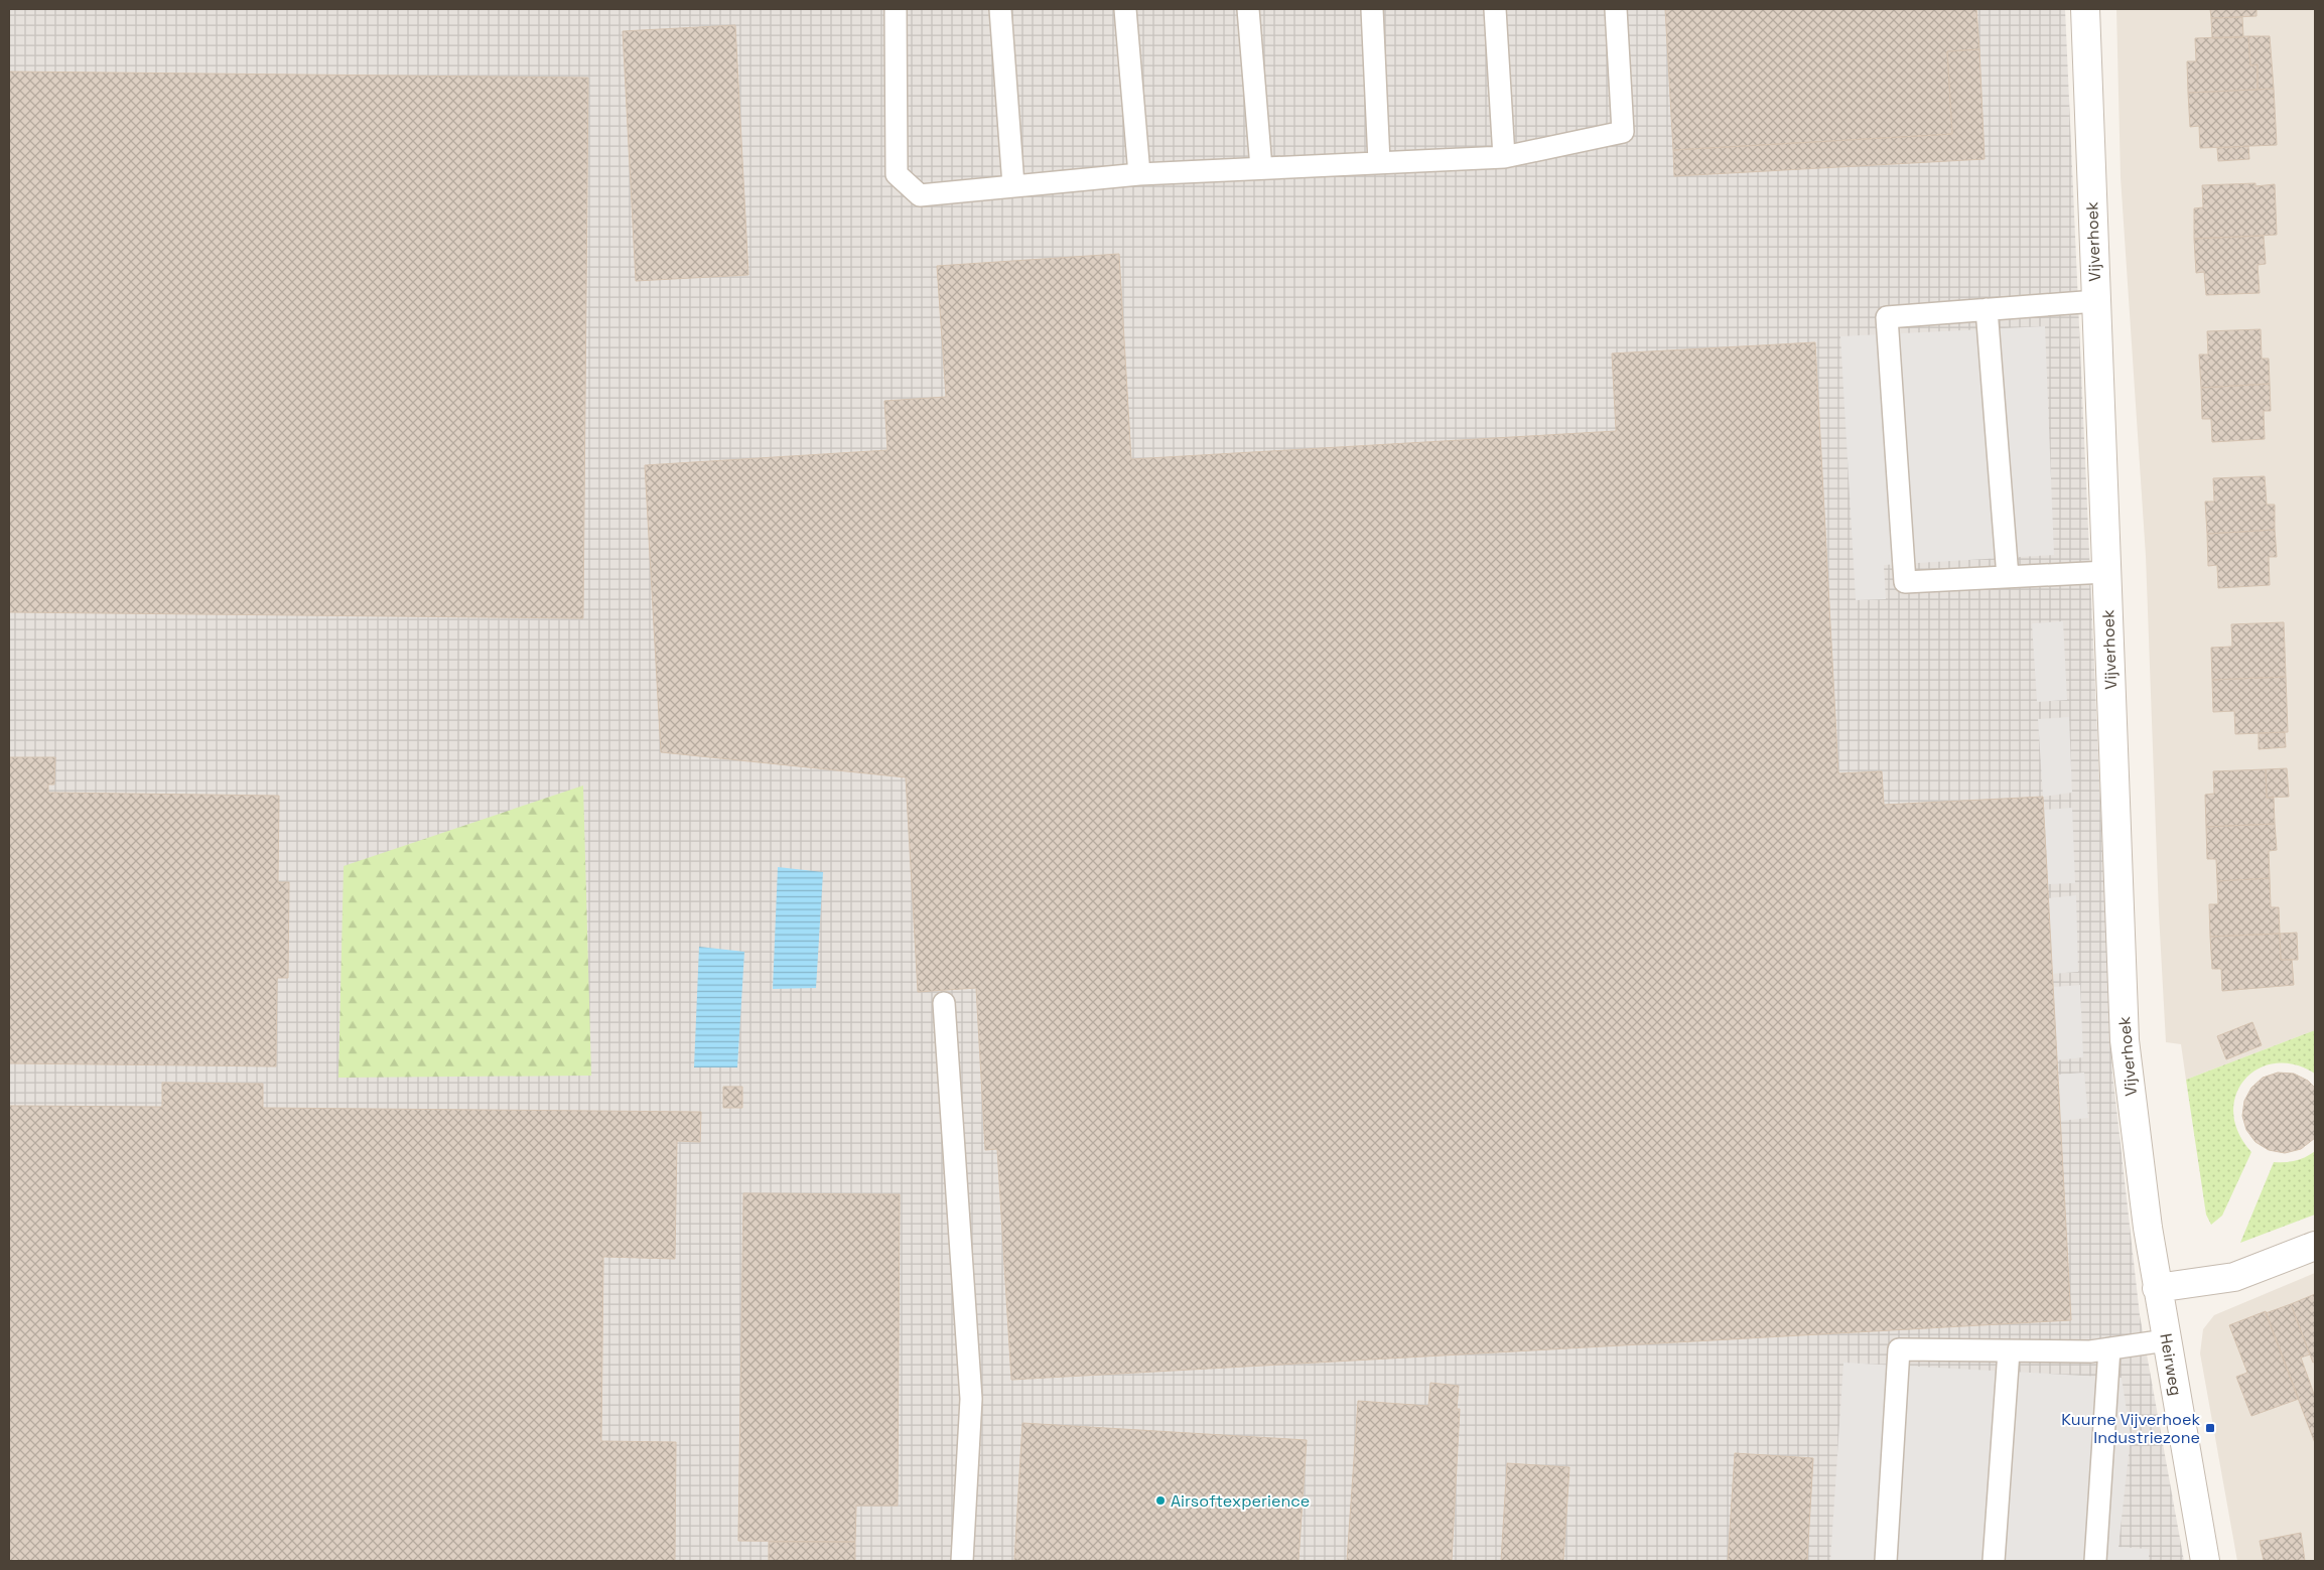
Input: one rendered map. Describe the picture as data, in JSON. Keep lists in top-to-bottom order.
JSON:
{
  "streets": {
    "street": ["Vijverhoek", "Heirweg"]
  },
  "crossings": [
    ["Vijverhoek", "Heirweg"]
  ],
  "places": {
    "transit": ["Kuurne Vijverhoek Industriezone"],
    "other": ["Airsoftexperience"]
  }
}
